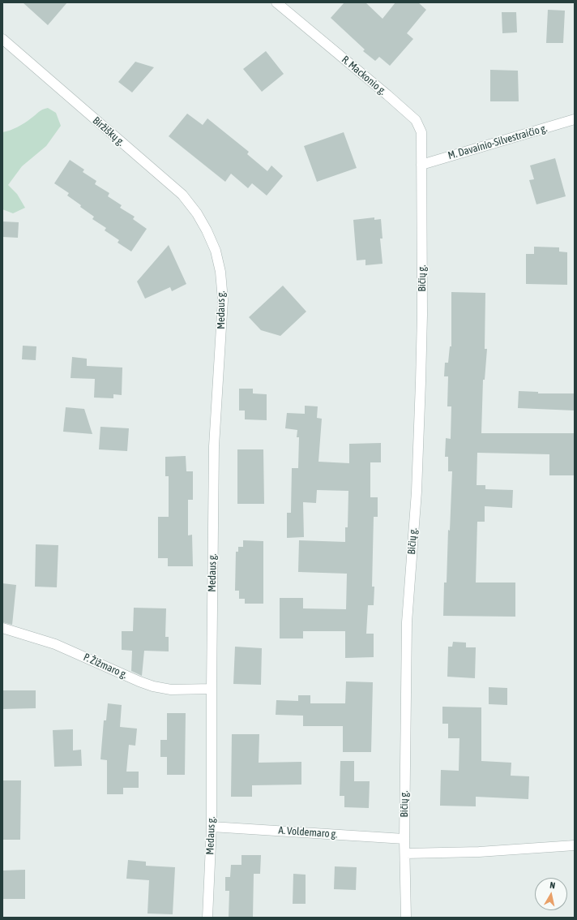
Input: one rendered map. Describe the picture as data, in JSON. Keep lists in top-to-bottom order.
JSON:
{
  "streets": {
    "street": [
      "R. Mackonio g.",
      "Biržiškų g.",
      "M. Davainio-Silvestraičio g.",
      "Bičių g.",
      "Medaus g.",
      "P. Žižmaro g.",
      "A. Voldemaro g."
    ]
  },
  "crossings": [
    ["R. Mackonio g.", "M. Davainio-Silvestraičio g."],
    ["R. Mackonio g.", "Bičių g."],
    ["Biržiškų g.", "Medaus g."],
    ["M. Davainio-Silvestraičio g.", "Bičių g."],
    ["Bičių g.", "A. Voldemaro g."],
    ["Medaus g.", "P. Žižmaro g."],
    ["Medaus g.", "A. Voldemaro g."]
  ],
  "north": "top"
}
